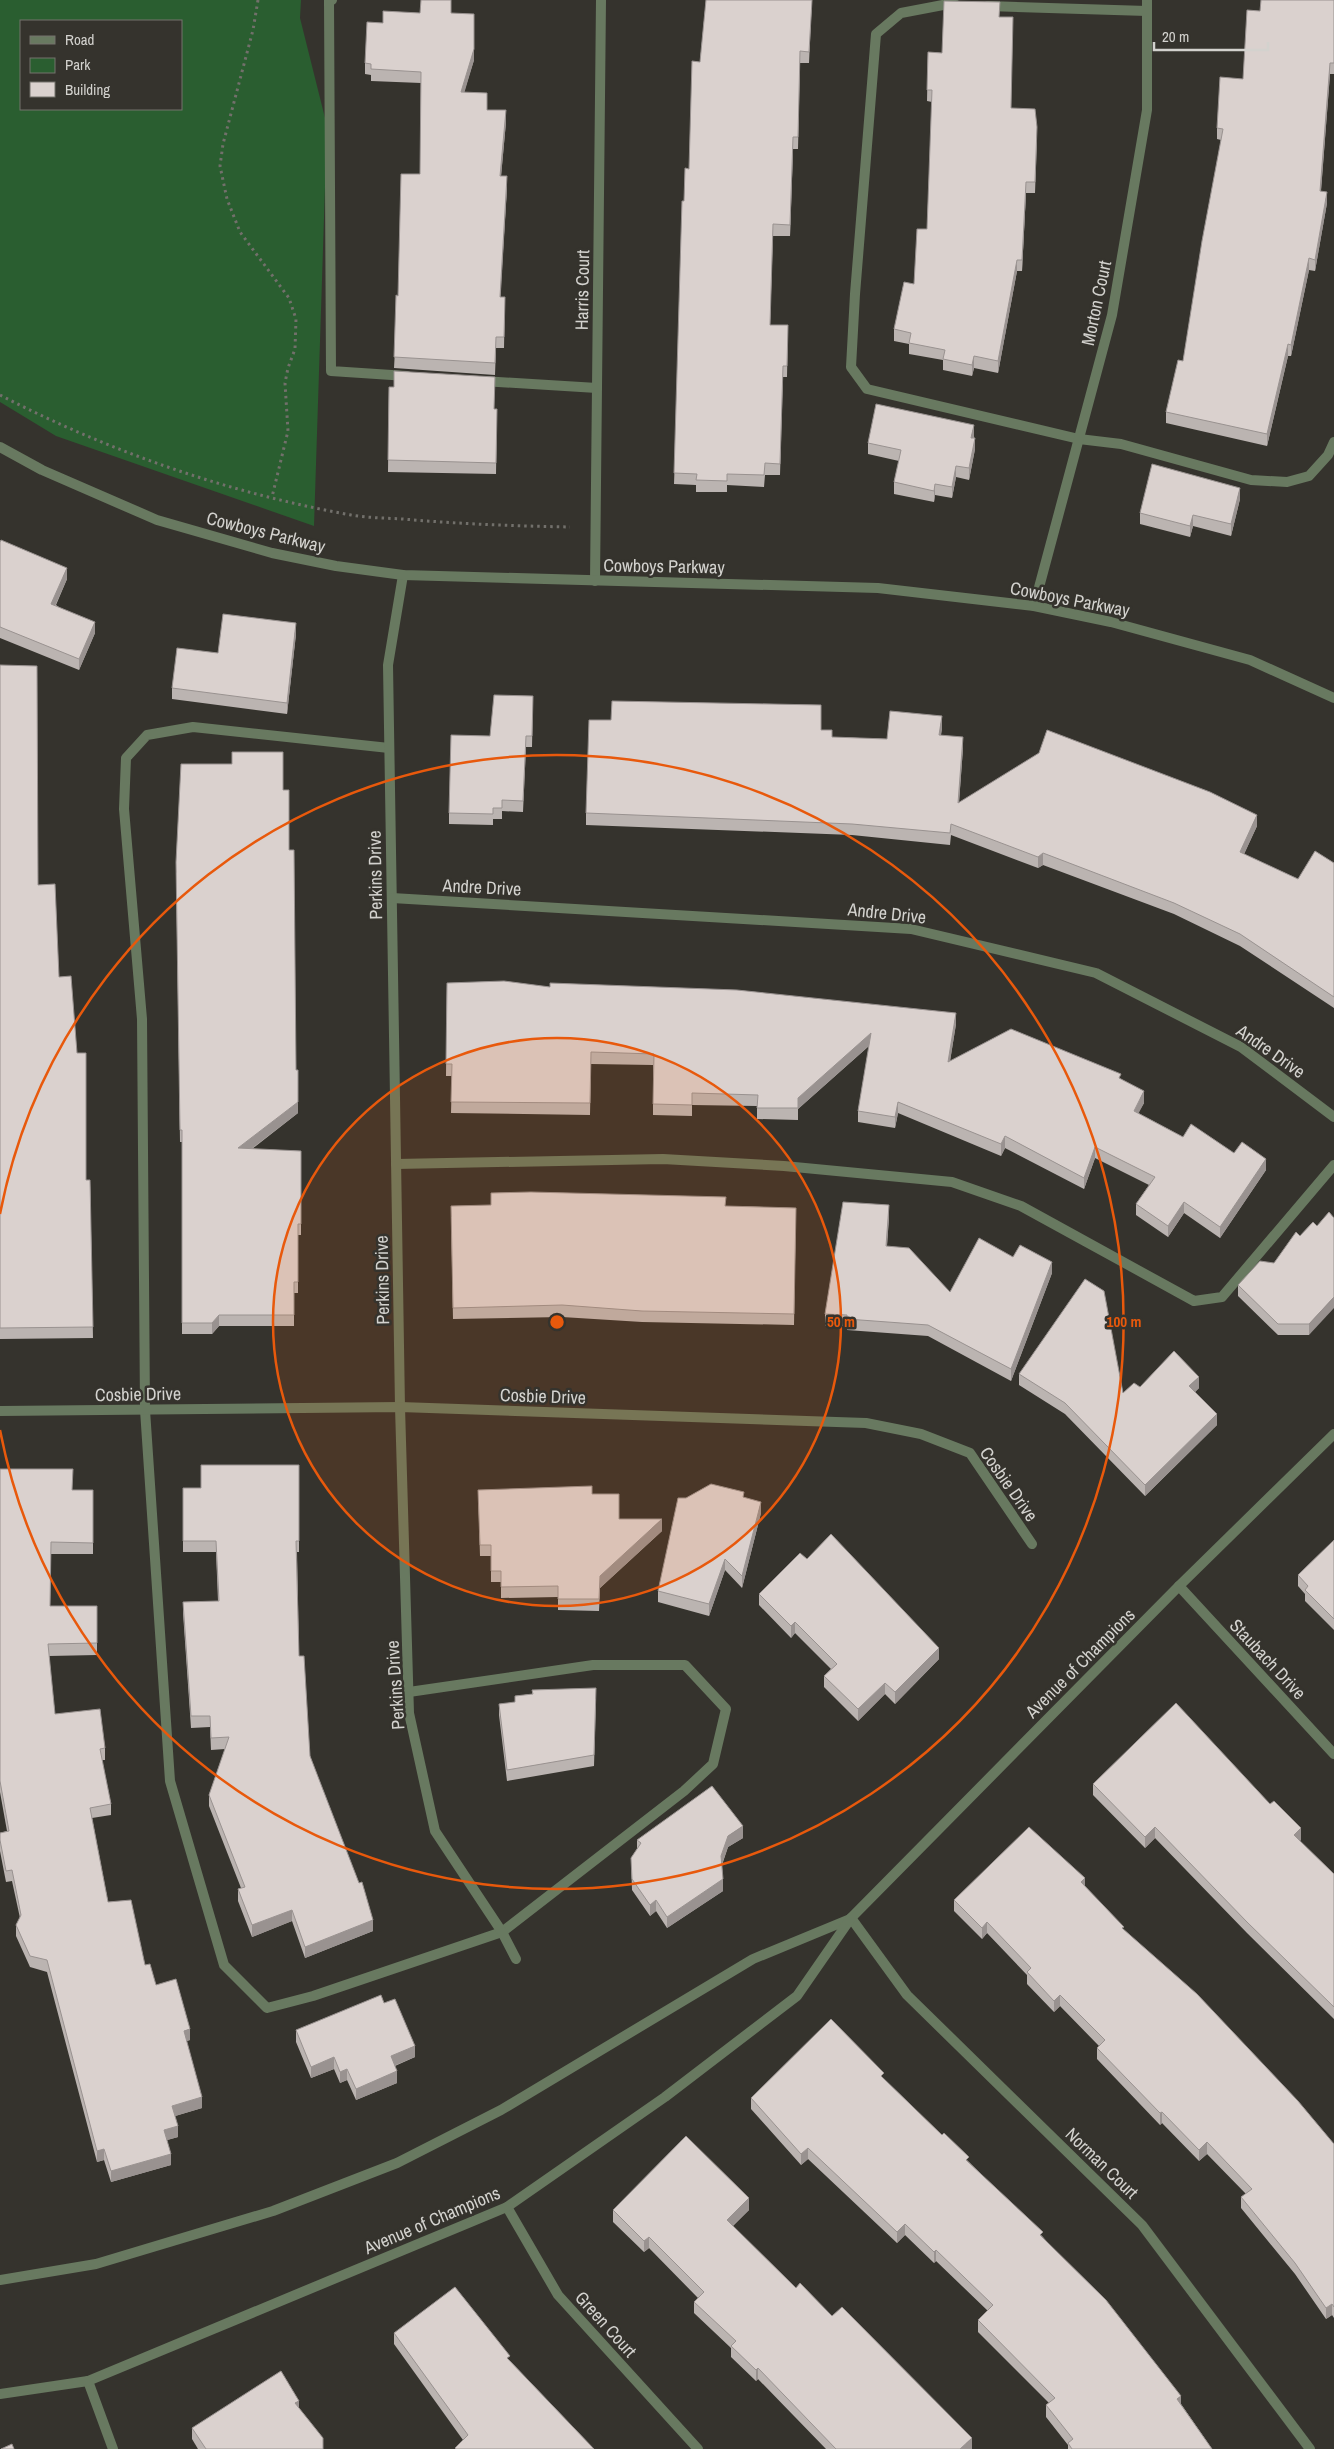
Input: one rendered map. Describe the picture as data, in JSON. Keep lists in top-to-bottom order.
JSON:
{
  "streets": {
    "street": [
      "Harris Court",
      "Morton Court",
      "Cowboys Parkway",
      "Perkins Drive",
      "Andre Drive",
      "Cosbie Drive",
      "Staubach Drive",
      "Avenue of Champions",
      "Norman Court",
      "Green Court"
    ]
  },
  "crossings": [
    ["Harris Court", "Cowboys Parkway"],
    ["Morton Court", "Cowboys Parkway"],
    ["Cowboys Parkway", "Perkins Drive"],
    ["Perkins Drive", "Andre Drive"],
    ["Perkins Drive", "Cosbie Drive"],
    ["Staubach Drive", "Avenue of Champions"],
    ["Avenue of Champions", "Norman Court"],
    ["Avenue of Champions", "Green Court"]
  ],
  "legend": ["Road", "Park", "Building"],
  "scale_bar": "20 m",
  "rings": ["50 m", "100 m"]
}
